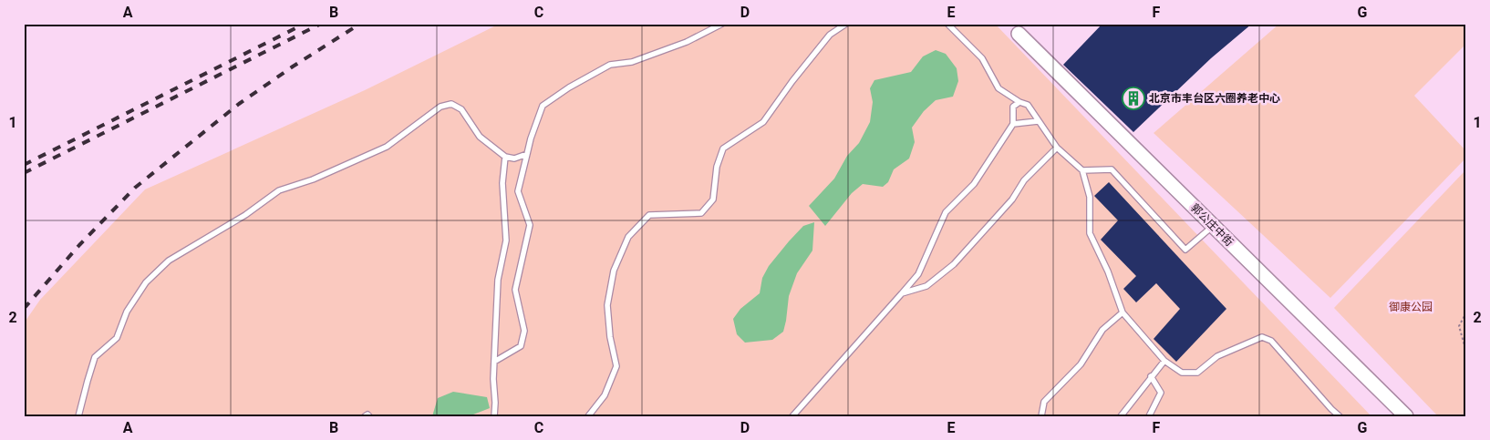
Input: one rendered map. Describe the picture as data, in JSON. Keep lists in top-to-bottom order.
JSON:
{
  "streets": {
    "street": ["郭公庄中街"]
  },
  "parks": ["御康公园"],
  "places": {
    "building": ["北京市丰台区六圈养老中心"]
  },
  "grid": {
    "columns": [
      "A",
      "B",
      "C",
      "D",
      "E",
      "F",
      "G"
    ],
    "rows": ["1", "2"]
  }
}
